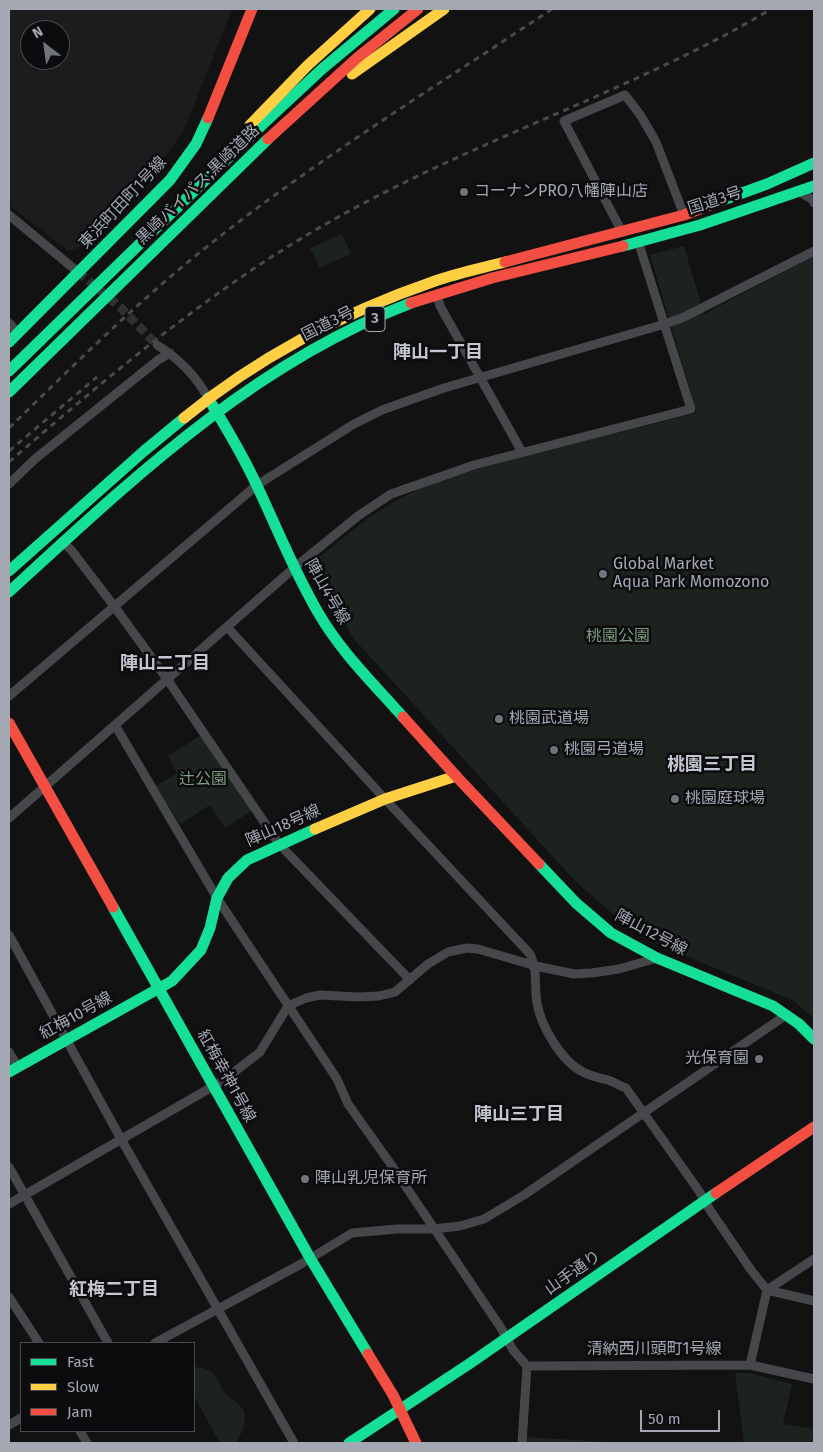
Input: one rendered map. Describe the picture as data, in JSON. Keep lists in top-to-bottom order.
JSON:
{
  "streets": {
    "main road": [
      "黒崎バイパス;黒崎道路",
      "国道3号",
      "東浜町田町1号線",
      "3",
      "陣山4号線",
      "陣山18号線",
      "陣山12号線",
      "紅梅10号線",
      "紅梅幸神1号線",
      "山手通り"
    ],
    "street": ["清納西川頭町1号線"]
  },
  "crossings": [
    ["国道3号", "陣山4号線"],
    ["陣山4号線", "陣山18号線"],
    ["陣山4号線", "陣山12号線"],
    ["陣山18号線", "陣山12号線"],
    ["陣山18号線", "紅梅10号線"],
    ["陣山18号線", "紅梅幸神1号線"],
    ["紅梅10号線", "紅梅幸神1号線"],
    ["紅梅幸神1号線", "山手通り"]
  ],
  "districts": [
    "陣山一丁目",
    "陣山二丁目",
    "桃園三丁目",
    "陣山三丁目",
    "紅梅二丁目"
  ],
  "parks": ["桃園公園", "辻公園"],
  "places": [
    "コーナンPRO八幡陣山店",
    "Global Market Aqua Park Momozono",
    "桃園武道場",
    "桃園弓道場",
    "桃園庭球場",
    "光保育園",
    "陣山乳児保育所"
  ],
  "legend": ["Fast", "Slow", "Jam"],
  "scale_bar": "50 m",
  "north": "top left"
}
